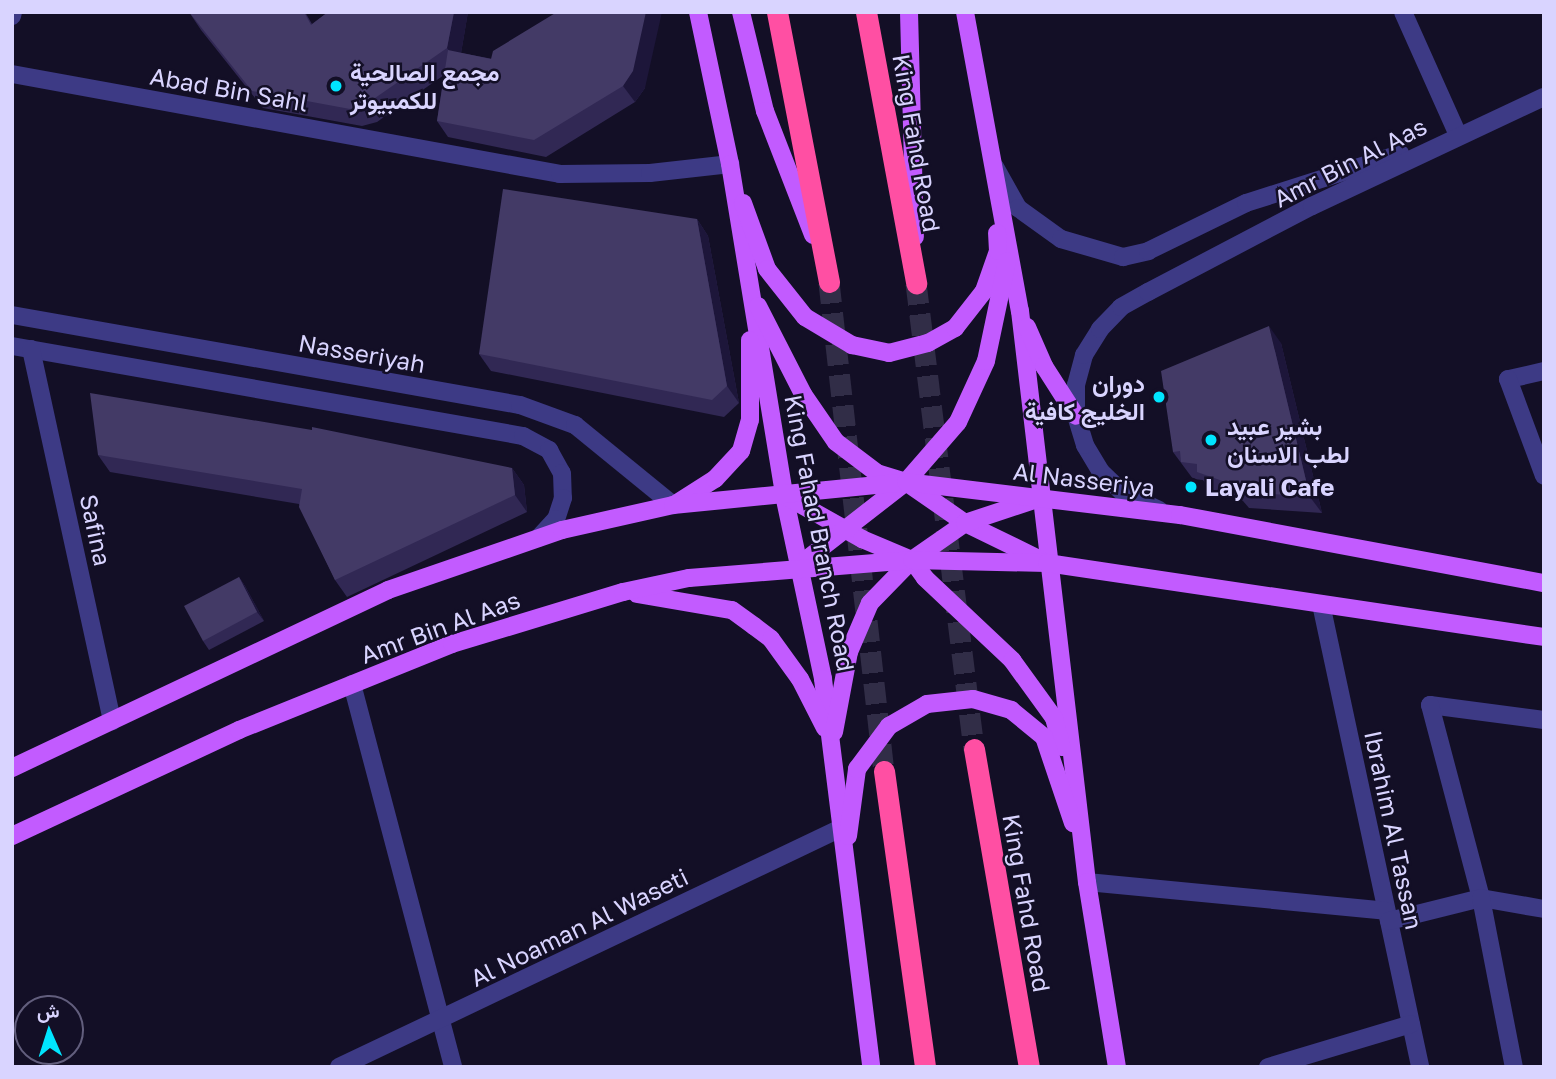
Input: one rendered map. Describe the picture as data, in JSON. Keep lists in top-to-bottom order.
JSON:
{
  "streets": {
    "highway": ["King Fahd Road"],
    "main road": ["Amr Bin Al Aas", "Al Nasseriya", "King Fahad Branch Road"],
    "street": [
      "Abad Bin Sahl",
      "Nasseriyah",
      "Safina",
      "Ibrahim Al Tassan",
      "Al Noaman Al Waseti"
    ]
  },
  "crossings": [
    ["Abad Bin Sahl", "King Fahad Branch Road"],
    ["Amr Bin Al Aas", "Nasseriyah"],
    ["Amr Bin Al Aas", "Al Nasseriya"],
    ["Amr Bin Al Aas", "Safina"],
    ["Amr Bin Al Aas", "King Fahad Branch Road"],
    ["Nasseriyah", "Safina"],
    ["King Fahad Branch Road", "Al Noaman Al Waseti"]
  ],
  "places": [
    "مجمع الصالحية للكمبيوتر",
    "دوران الخليج كافية",
    "بشير عبيد لطب الاسنان",
    "Layali Cafe"
  ],
  "north": "top"
}
